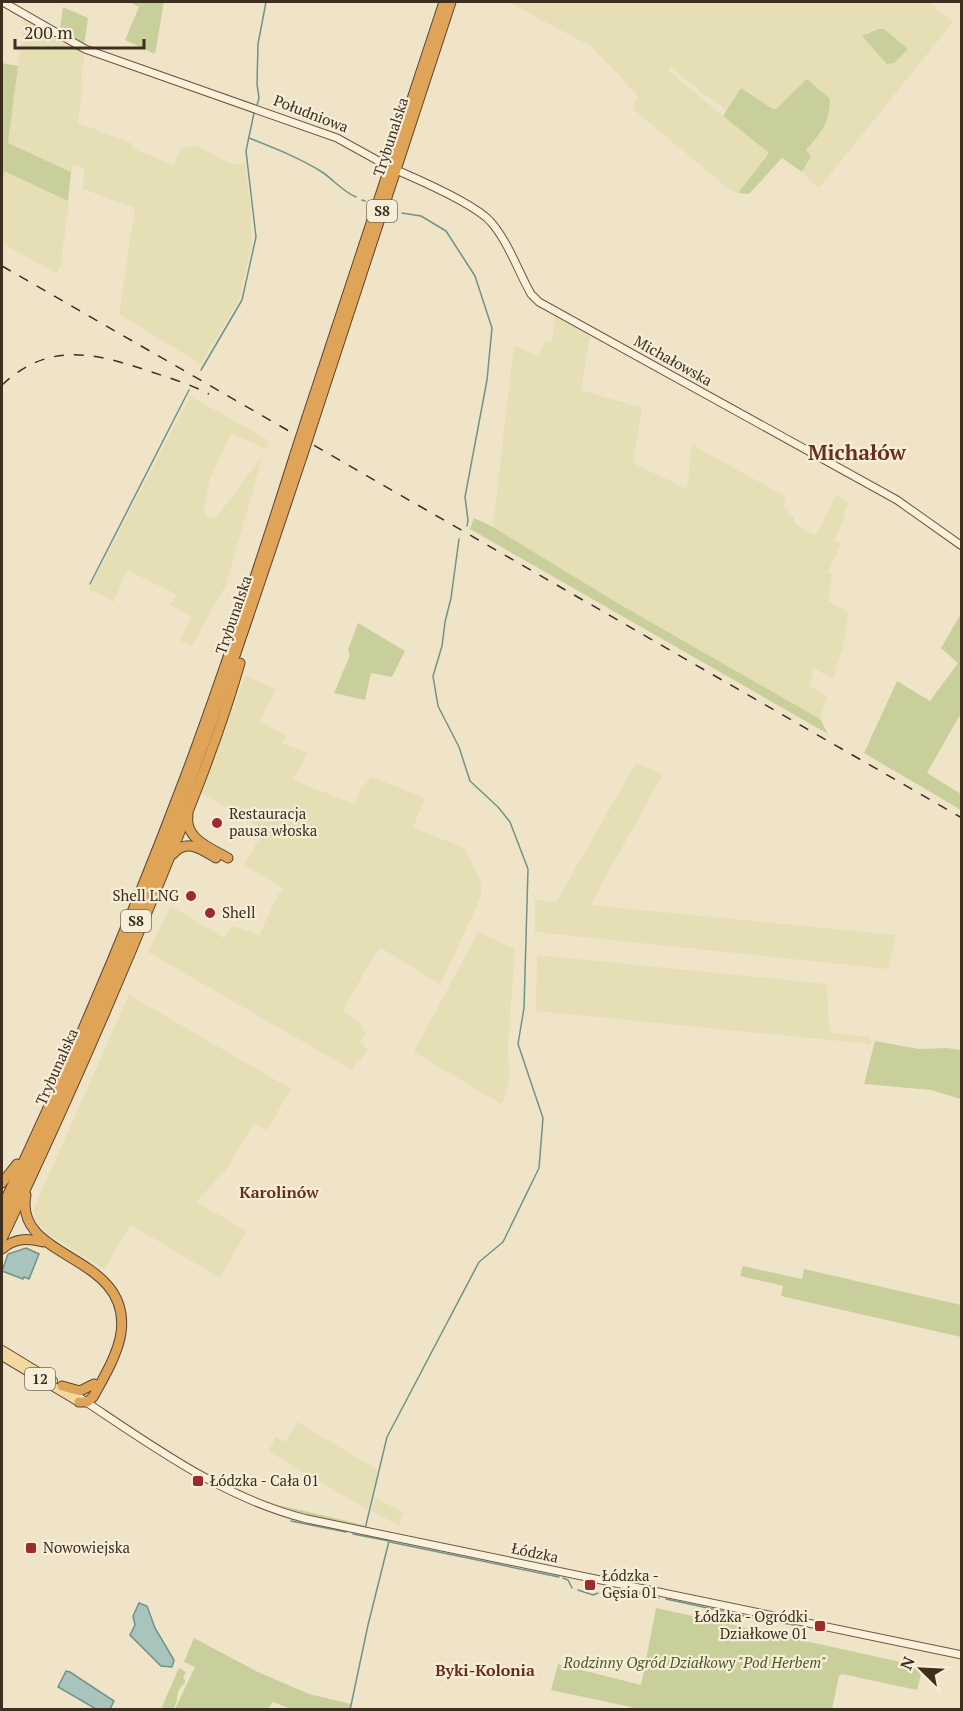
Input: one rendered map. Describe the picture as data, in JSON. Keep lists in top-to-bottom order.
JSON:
{
  "streets": {
    "highway": ["Trybunalska", "S8", "12"],
    "main road": ["Łódzka"],
    "street": ["Południowa", "Michałowska"]
  },
  "crossings": [
    ["12", "Łódzka"]
  ],
  "districts": ["Michałów", "Karolinów", "Byki-Kolonia"],
  "parks": ["Rodzinny Ogród Działkowy \"Pod Herbem\""],
  "places": {
    "other": ["Restauracja pausa włoska", "Shell LNG", "Shell"],
    "transit": [
      "Łódzka - Cała 01",
      "Nowowiejska",
      "Łódzka - Gęsia 01",
      "Łódzka - Ogródki Działkowe 01"
    ]
  },
  "scale_bar": "200 m",
  "north": "top left"
}
